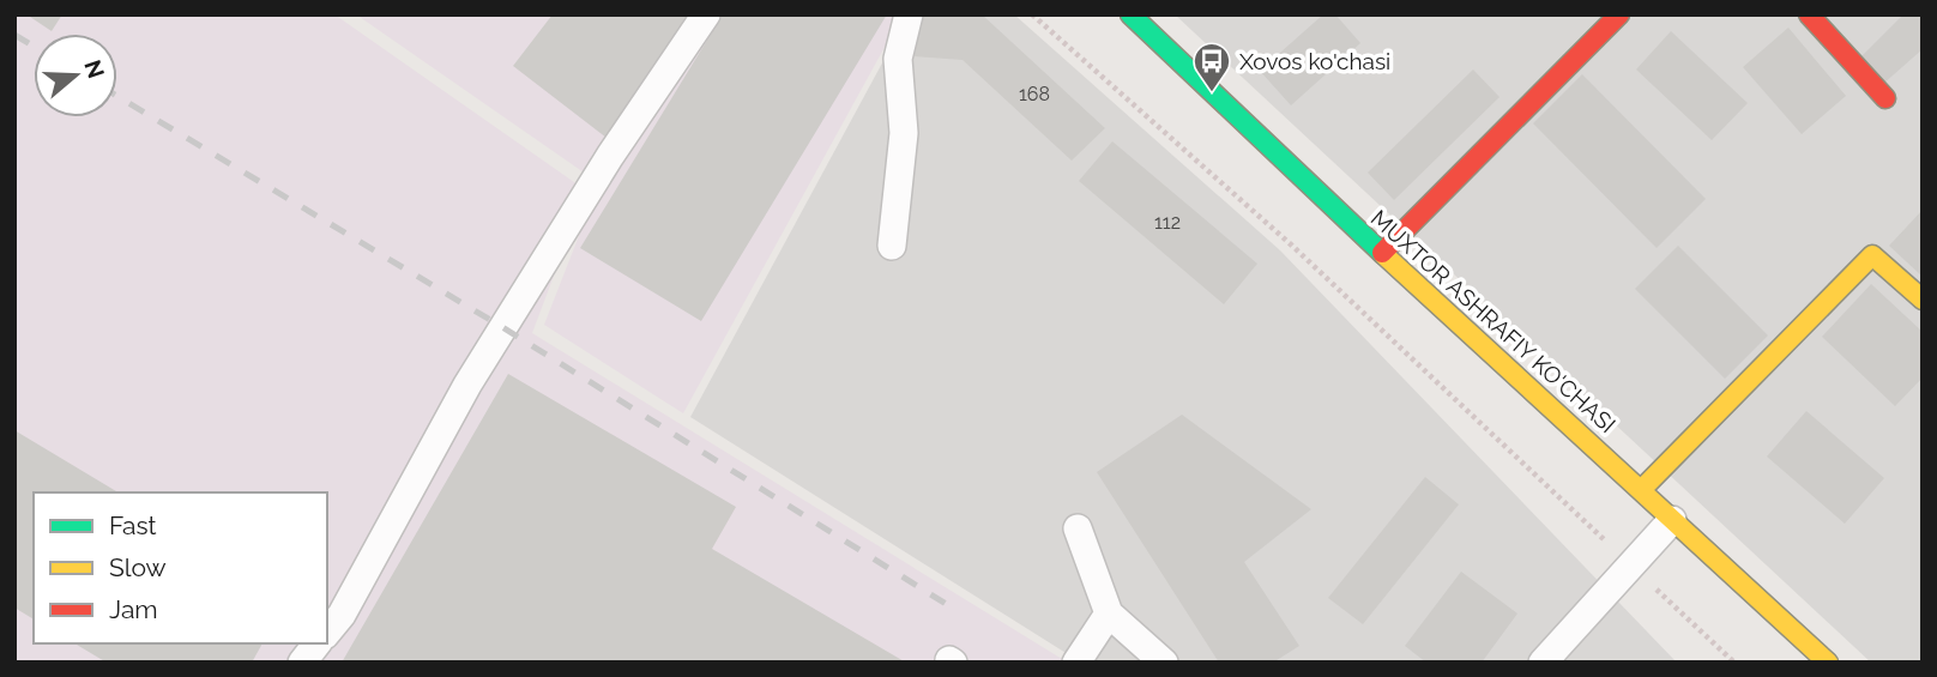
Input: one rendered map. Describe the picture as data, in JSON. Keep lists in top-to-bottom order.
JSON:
{
  "streets": {
    "main road": ["MUXTOR ASHRAFIY KO'CHASI"]
  },
  "places": {
    "bus stop": ["Xovos ko'chasi"]
  },
  "house_numbers": ["168", "112"],
  "legend": ["Fast", "Slow", "Jam"],
  "north": "right"
}
